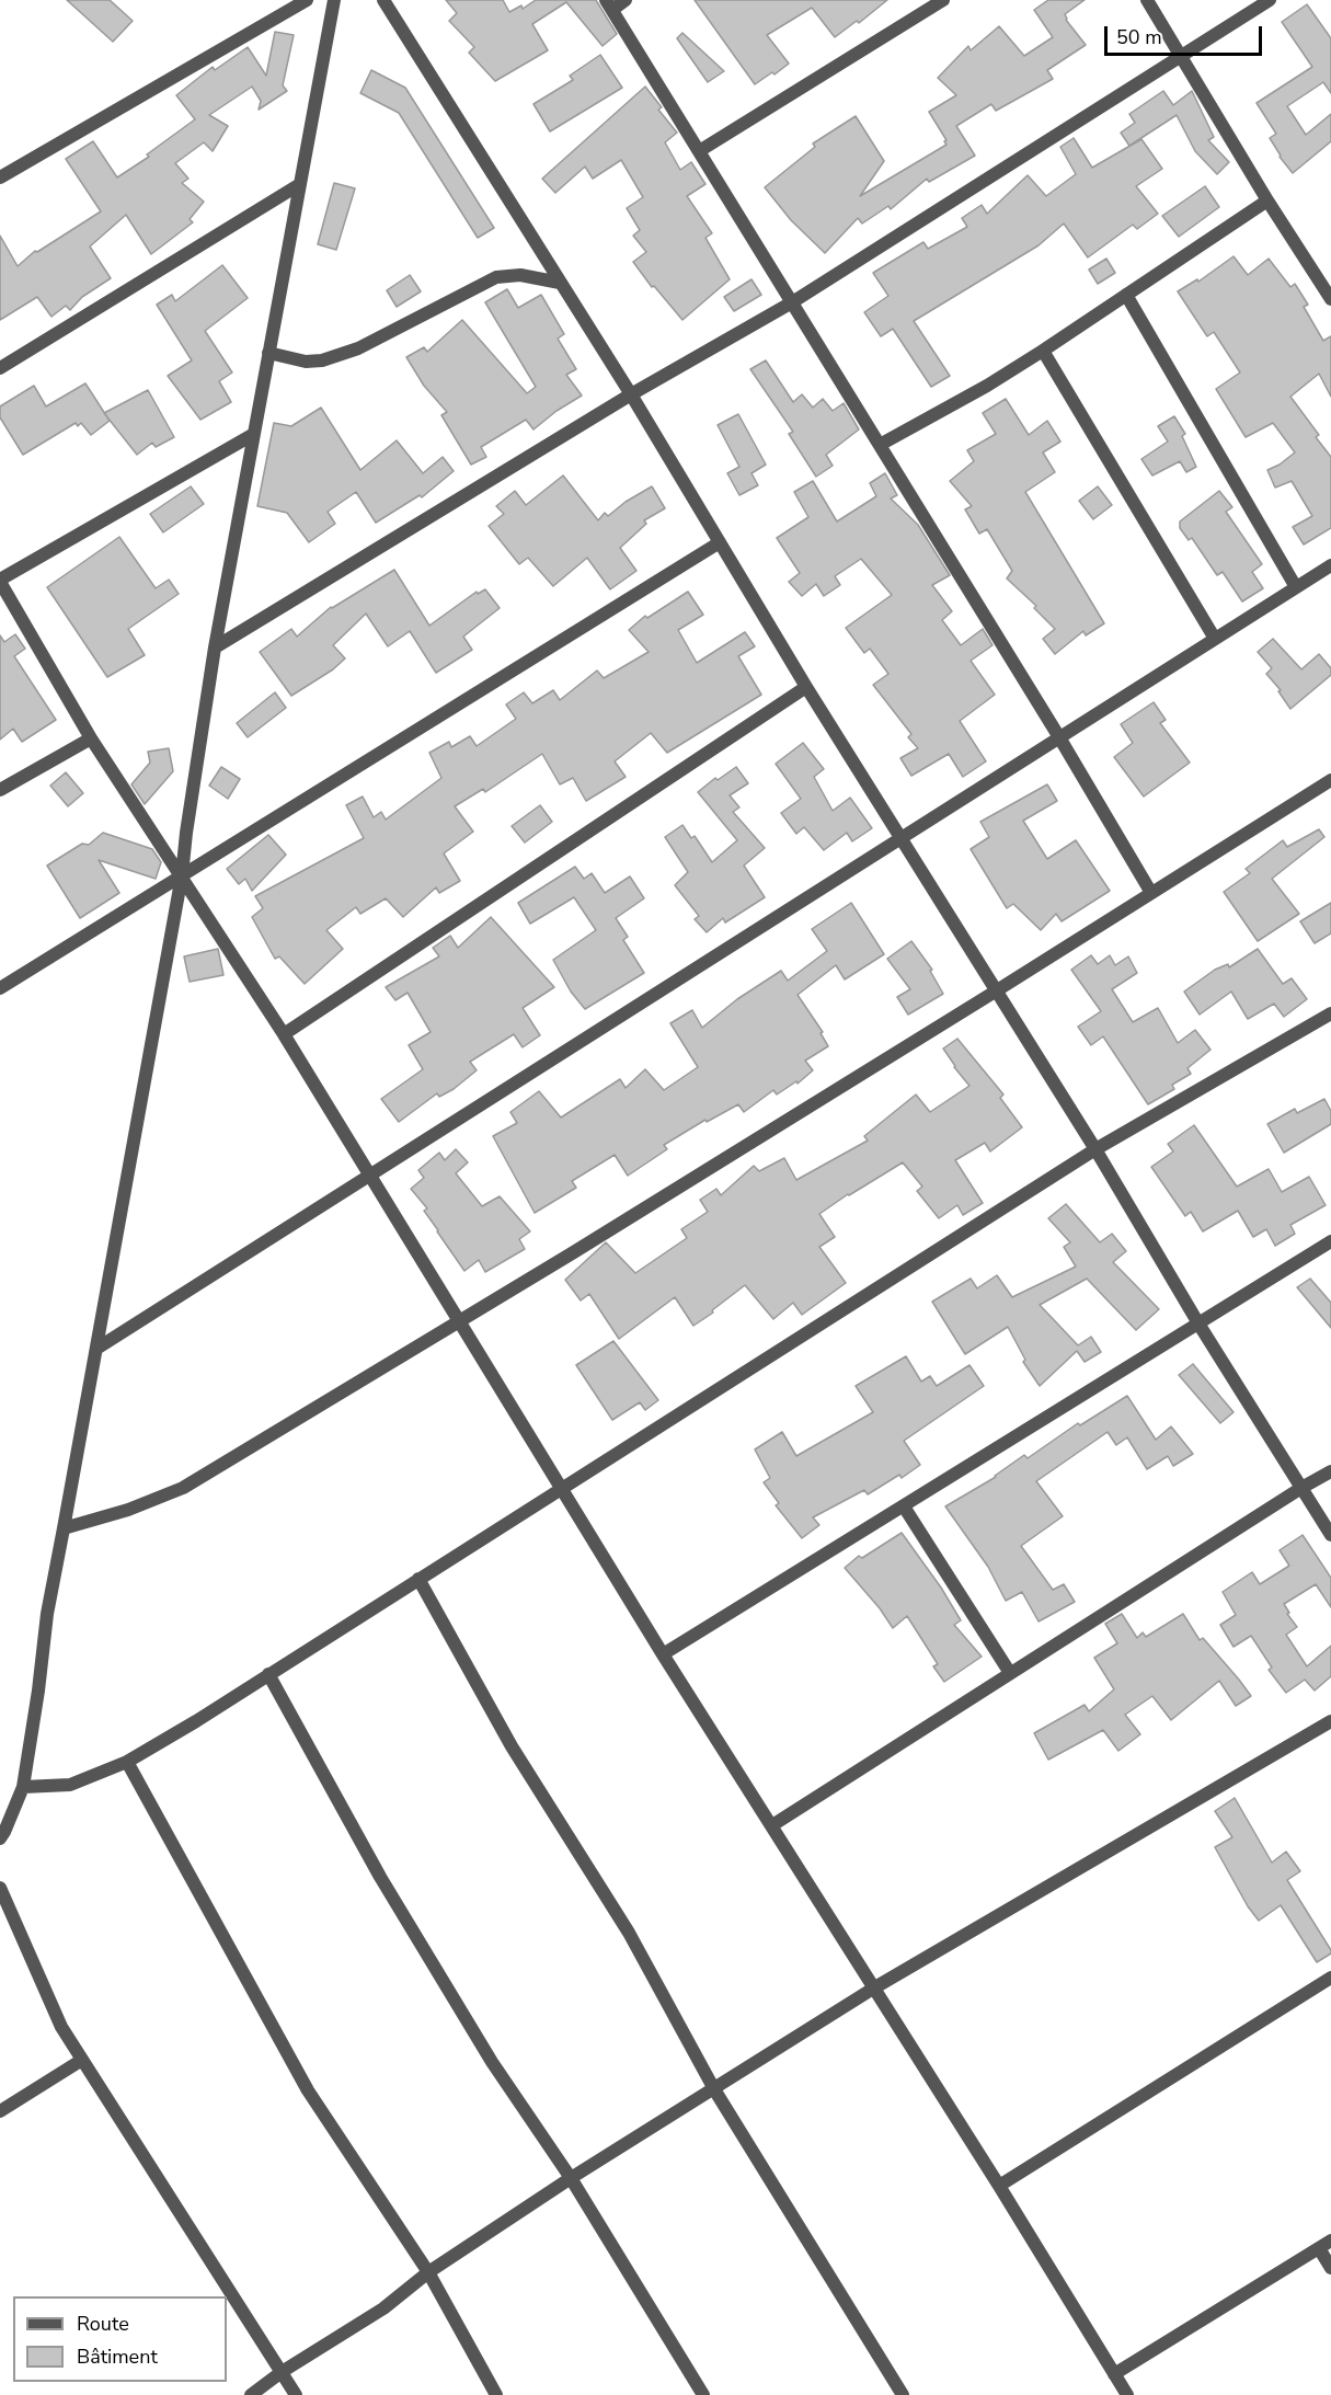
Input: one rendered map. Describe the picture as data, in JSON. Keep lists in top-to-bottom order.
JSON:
{
  "legend": ["Route", "Bâtiment"],
  "scale_bar": "50 m"
}
